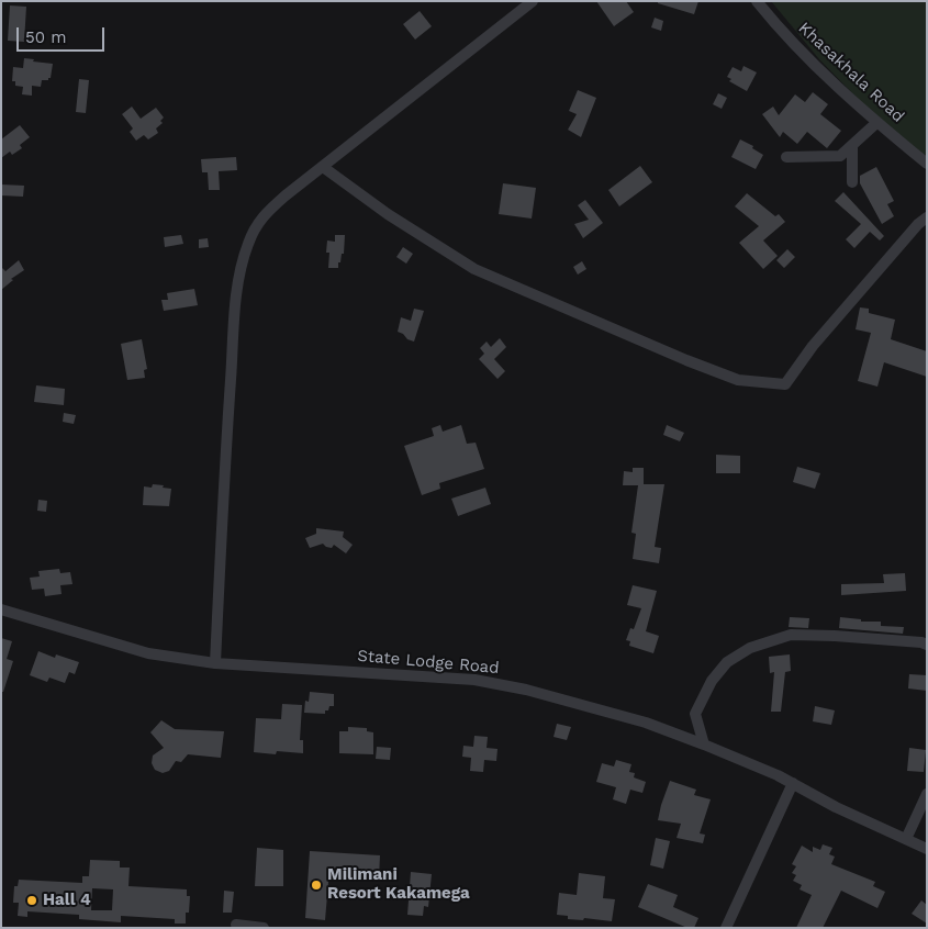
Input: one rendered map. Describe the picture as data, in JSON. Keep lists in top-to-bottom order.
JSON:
{
  "streets": {
    "street": ["Khasakhala Road", "State Lodge Road"]
  },
  "places": ["Milimani Resort Kakamega", "Hall 4"],
  "scale_bar": "50 m"
}
